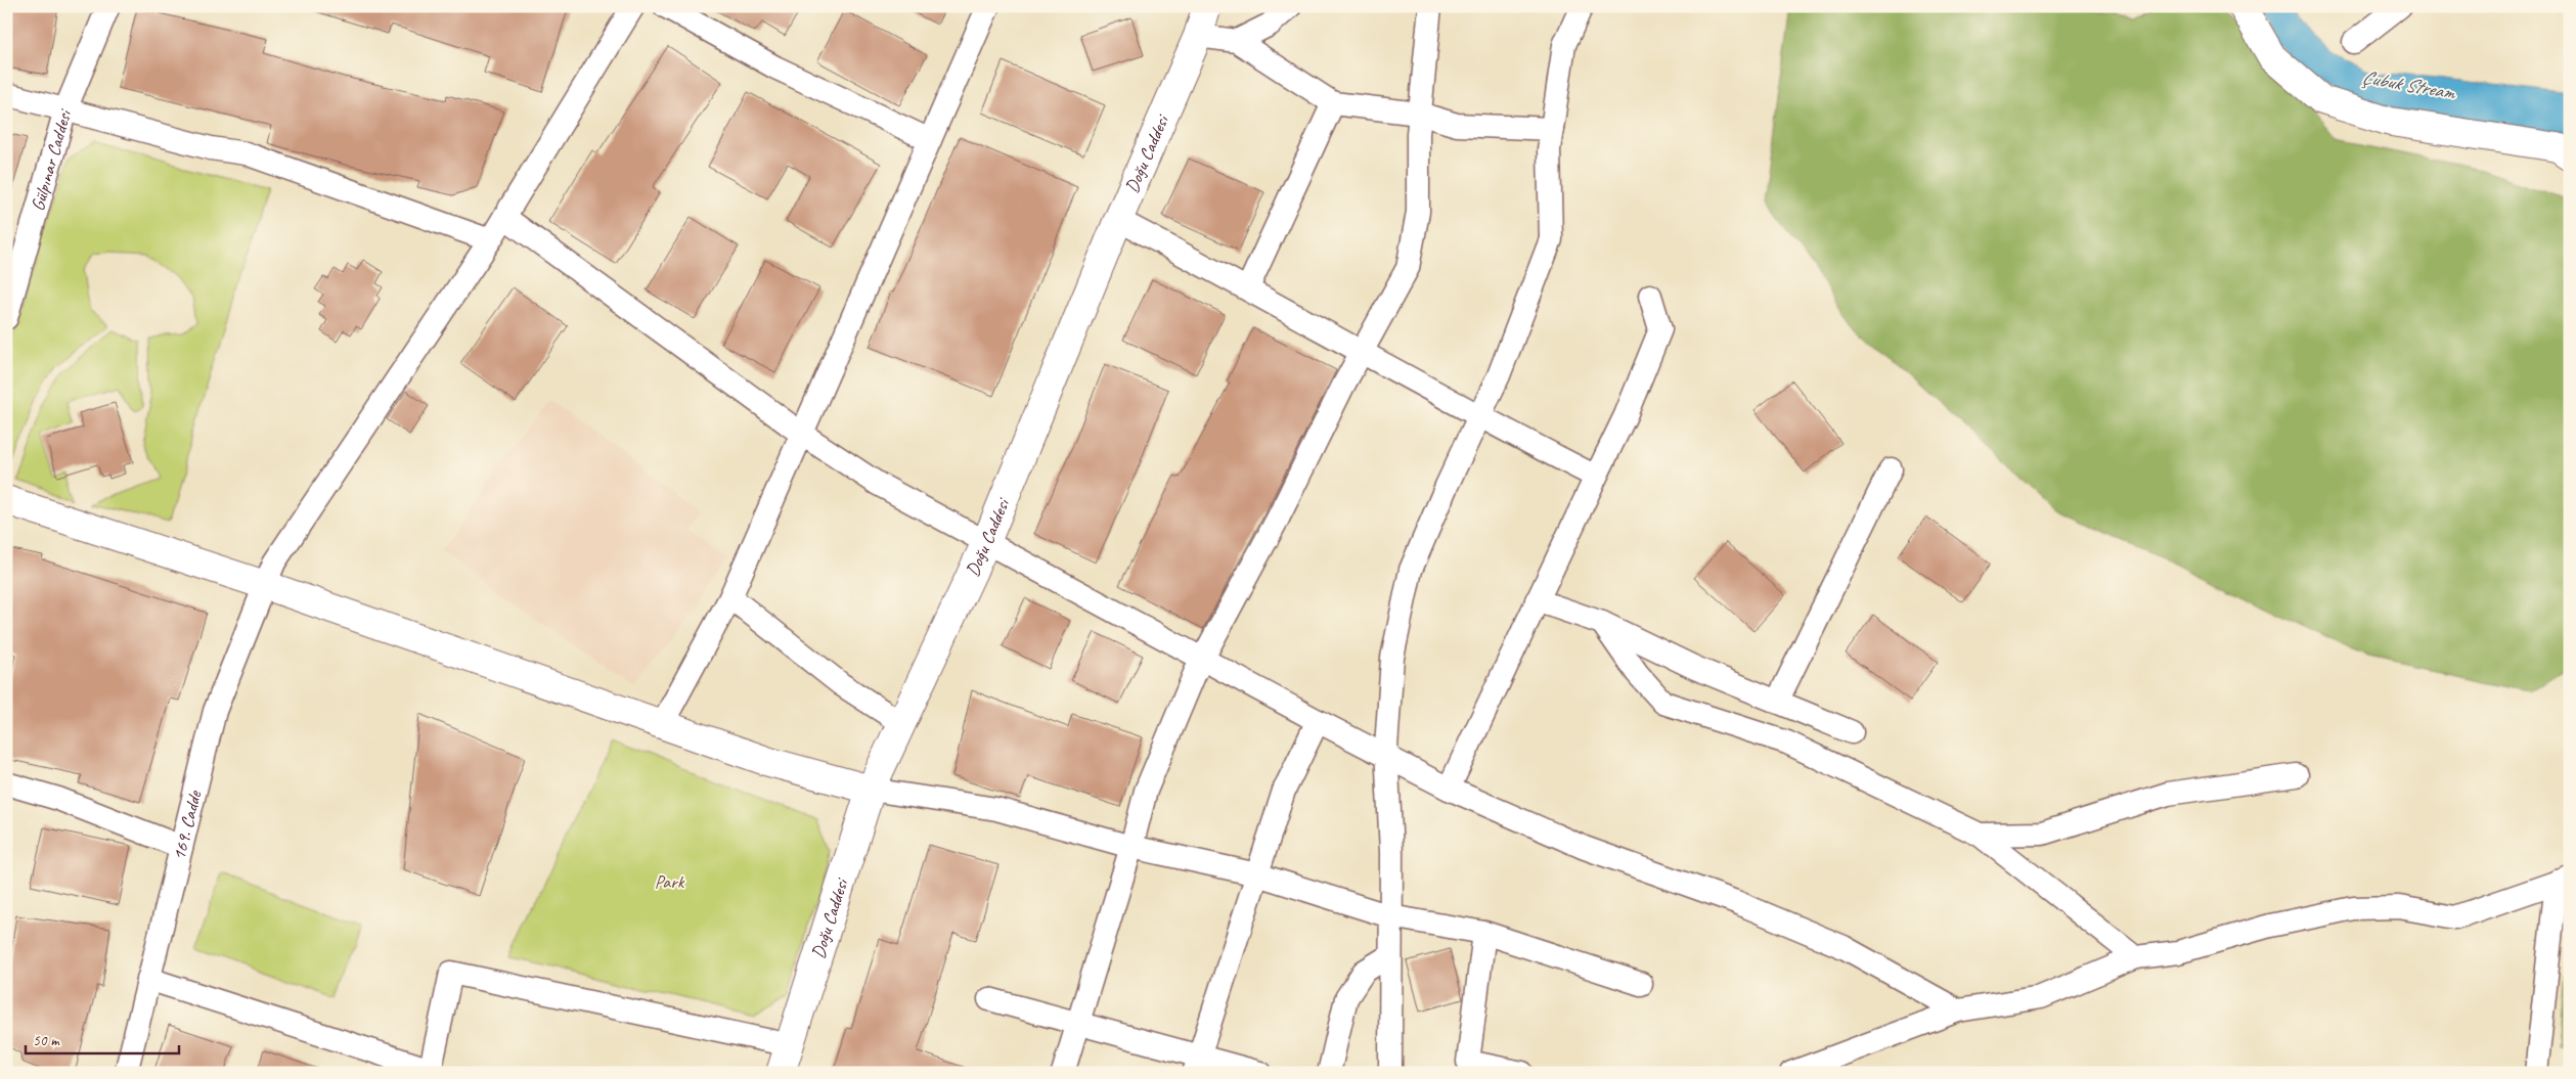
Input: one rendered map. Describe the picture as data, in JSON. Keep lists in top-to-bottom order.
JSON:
{
  "streets": {
    "street": ["Doğu Caddesi", "Gülpınar Caddesi", "169. Cadde"]
  },
  "water": ["Çubuk Stream"],
  "parks": ["Park"],
  "scale_bar": "50 m"
}
